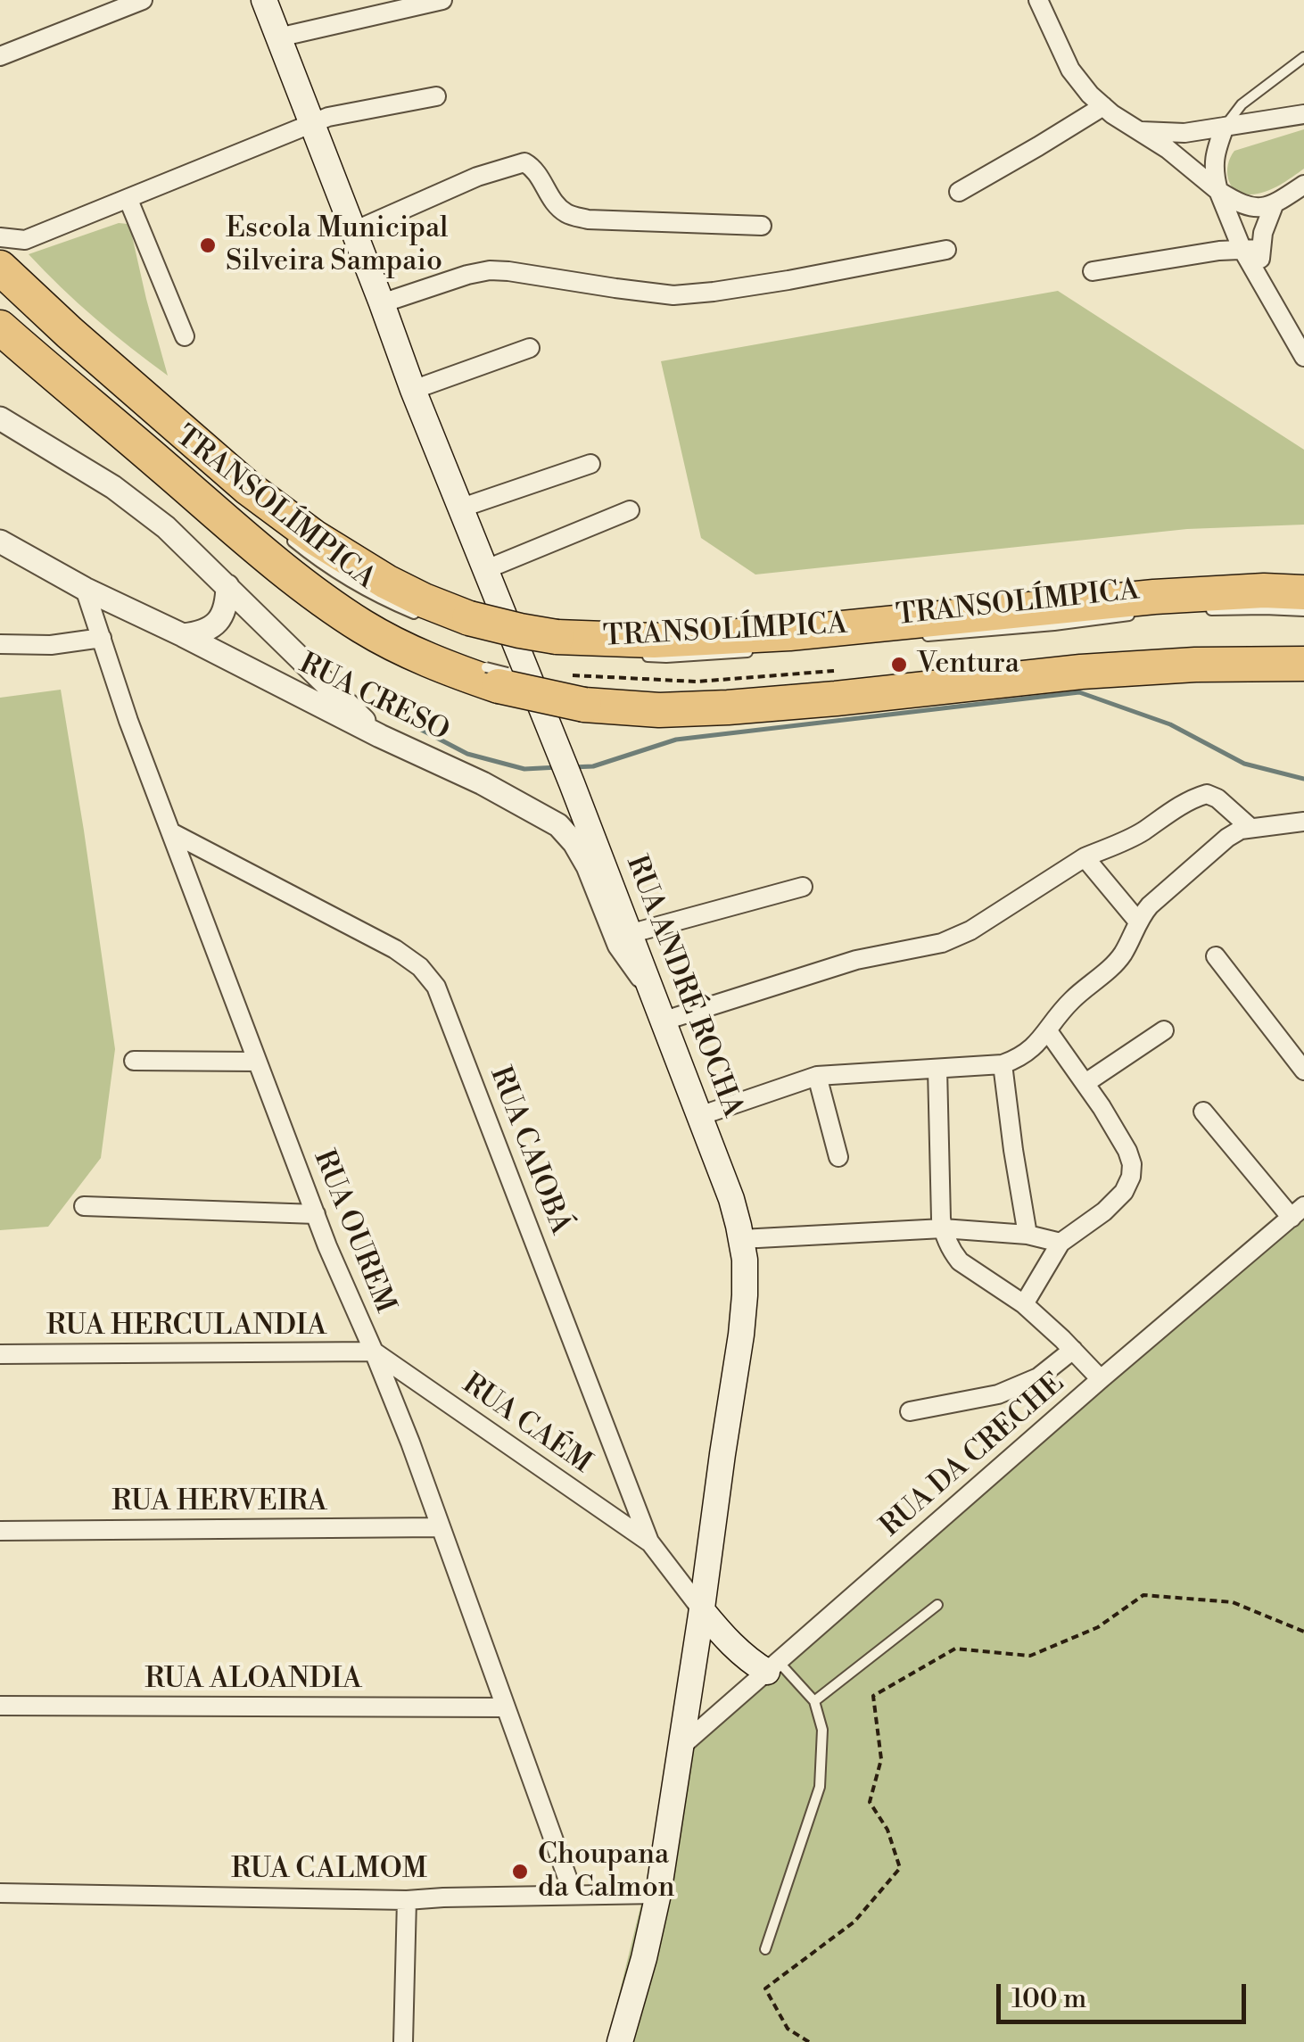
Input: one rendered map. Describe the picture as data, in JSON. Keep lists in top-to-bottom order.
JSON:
{
  "streets": {
    "highway": ["TRANSOLÍMPICA"],
    "main road": ["RUA ANDRÉ ROCHA"],
    "street": [
      "RUA CRESO",
      "RUA CAIOBÁ",
      "RUA OUREM",
      "RUA HERCULANDIA",
      "RUA CAÉM",
      "RUA DA CRECHE",
      "RUA HERVEIRA",
      "RUA ALOANDIA",
      "RUA CALMOM"
    ]
  },
  "crossings": [
    ["RUA CRESO", "RUA ANDRÉ ROCHA"],
    ["RUA CRESO", "RUA OUREM"],
    ["RUA ANDRÉ ROCHA", "RUA CAIOBÁ"],
    ["RUA ANDRÉ ROCHA", "RUA DA CRECHE"],
    ["RUA ANDRÉ ROCHA", "RUA CALMOM"],
    ["RUA CAIOBÁ", "RUA OUREM"],
    ["RUA CAIOBÁ", "RUA CAÉM"],
    ["RUA OUREM", "RUA HERCULANDIA"],
    ["RUA OUREM", "RUA CAÉM"],
    ["RUA OUREM", "RUA HERVEIRA"],
    ["RUA OUREM", "RUA ALOANDIA"],
    ["RUA OUREM", "RUA CALMOM"],
    ["RUA HERCULANDIA", "RUA CAÉM"]
  ],
  "places": ["Escola Municipal Silveira Sampaio", "Ventura", "Choupana da Calmon"],
  "scale_bar": "100 m"
}
